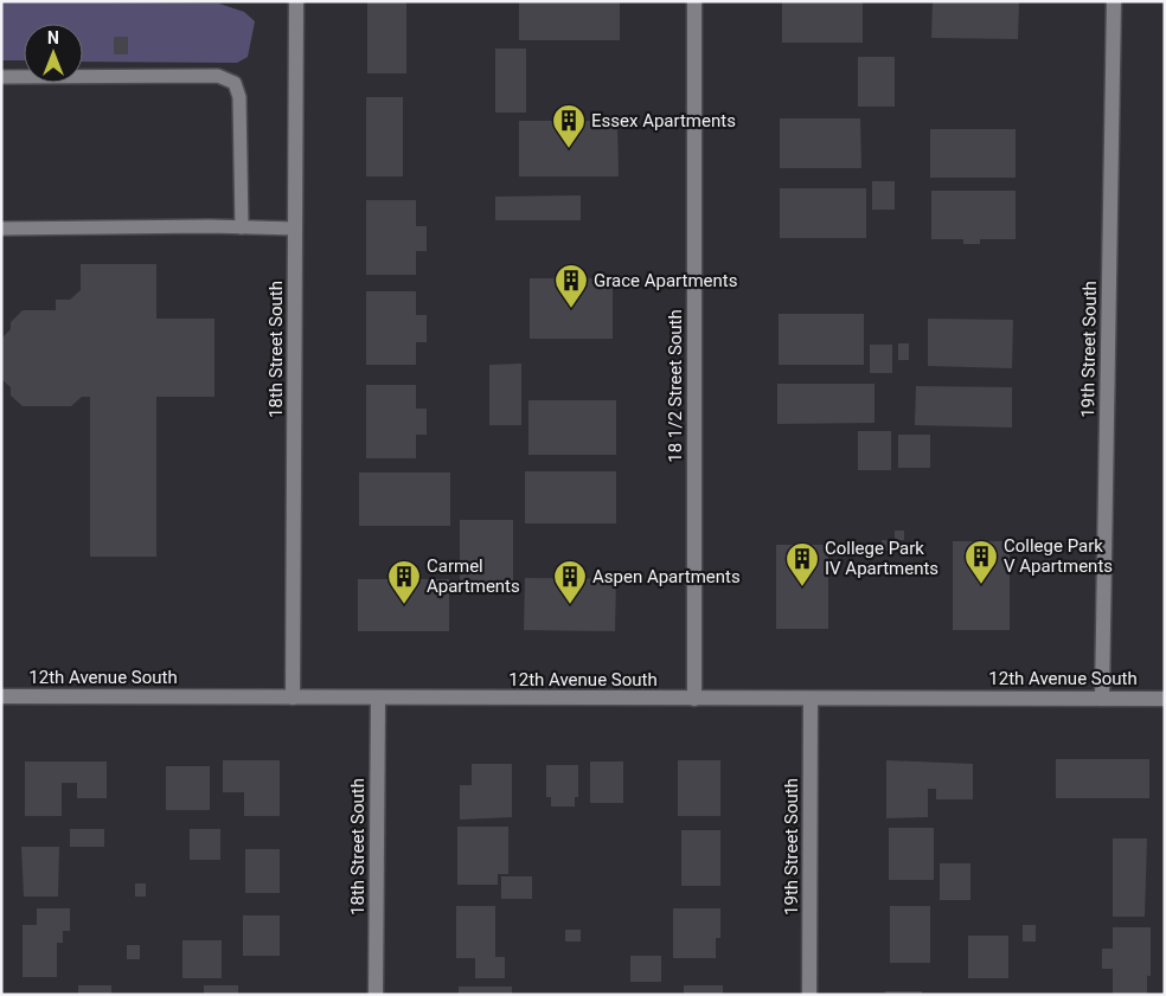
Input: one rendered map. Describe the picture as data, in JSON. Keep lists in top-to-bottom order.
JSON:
{
  "streets": {
    "street": [
      "18th Street South",
      "19th Street South",
      "18 1/2 Street South",
      "12th Avenue South"
    ]
  },
  "crossings": [
    ["18th Street South", "12th Avenue South"],
    ["19th Street South", "12th Avenue South"],
    ["18 1/2 Street South", "12th Avenue South"]
  ],
  "places": {
    "building": [
      "Essex Apartments",
      "Grace Apartments",
      "College Park V Apartments",
      "College Park IV Apartments",
      "Carmel Apartments",
      "Aspen Apartments"
    ]
  },
  "north": "top"
}
